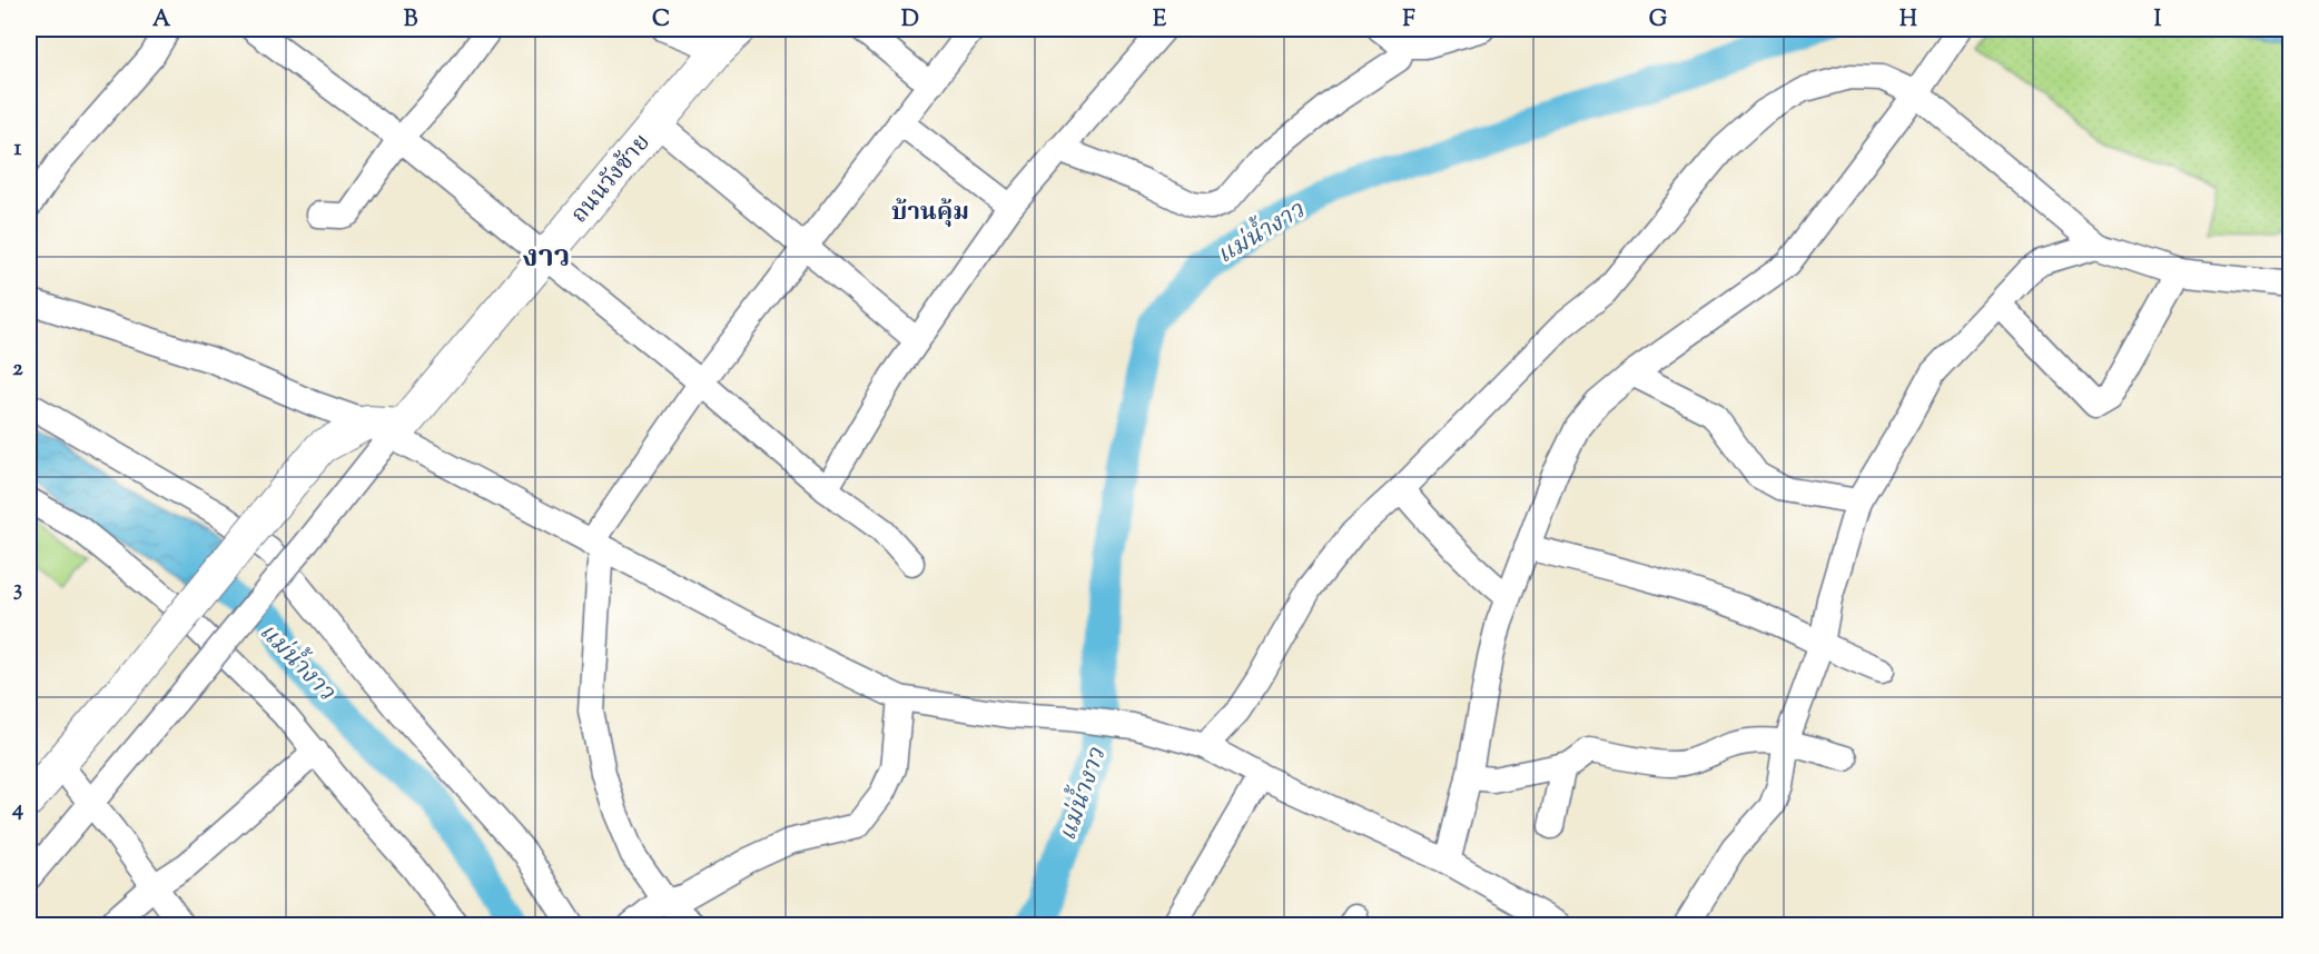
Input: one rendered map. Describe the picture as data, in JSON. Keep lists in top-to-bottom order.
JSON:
{
  "streets": {
    "main road": ["ถนนวังซ้าย"]
  },
  "districts": ["บ้านคุ้ม", "งาว"],
  "water": ["แม่น้ำงาว"],
  "grid": {
    "columns": [
      "A",
      "B",
      "C",
      "D",
      "E",
      "F",
      "G",
      "H",
      "I"
    ],
    "rows": [
      "1",
      "2",
      "3",
      "4"
    ]
  }
}
